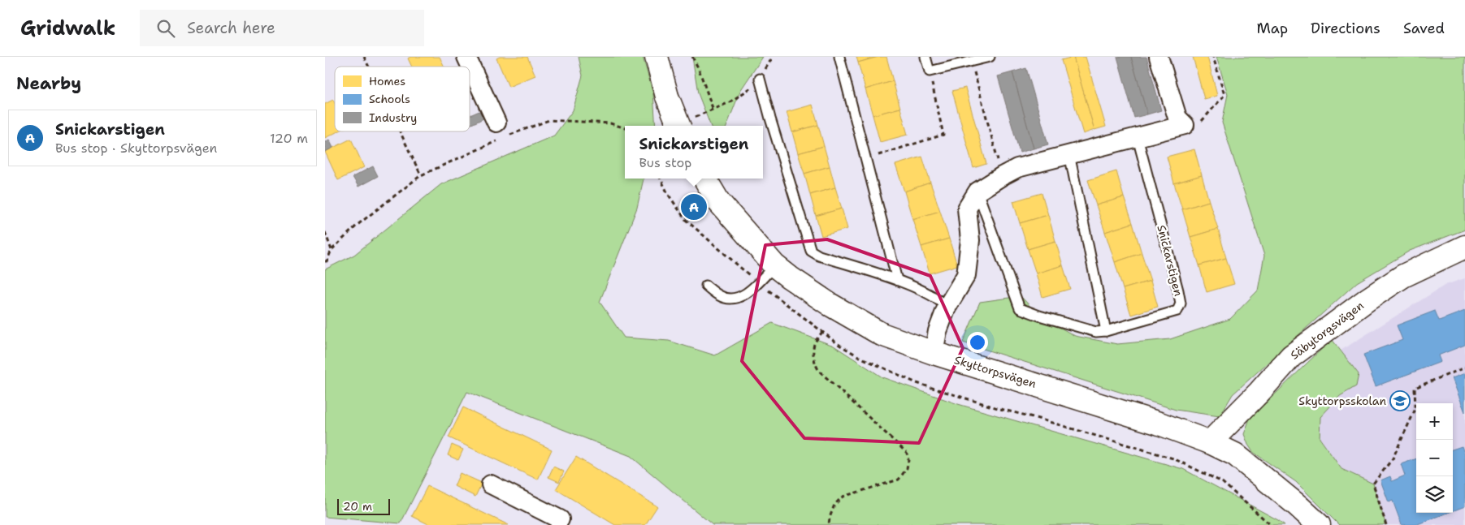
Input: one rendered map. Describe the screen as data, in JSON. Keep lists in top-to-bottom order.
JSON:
{
  "streets": {
    "street": ["Säbytorgsvägen", "Skyttorpsvägen"],
    "lane": ["Snickarstigen"]
  },
  "crossings": [
    ["Säbytorgsvägen", "Skyttorpsvägen"]
  ],
  "places": {
    "school or university": ["Skyttorpsskolan"]
  },
  "legend": ["Homes", "Schools", "Industry"],
  "scale_bar": "20 m",
  "page": {
    "header": "Gridwalk",
    "search": "Search here",
    "nav": ["Map", "Directions", "Saved"],
    "heading": "Nearby",
    "list": [
      {
        "mark": "A",
        "name": "Snickarstigen",
        "note": "Bus stop · Skyttorpsvägen",
        "value": "120 m"
      }
    ],
    "popup": ["Snickarstigen", "Bus stop"],
    "pins": "A",
    "map_buttons": ["+", "−"],
    "scale": "20 m"
  }
}
